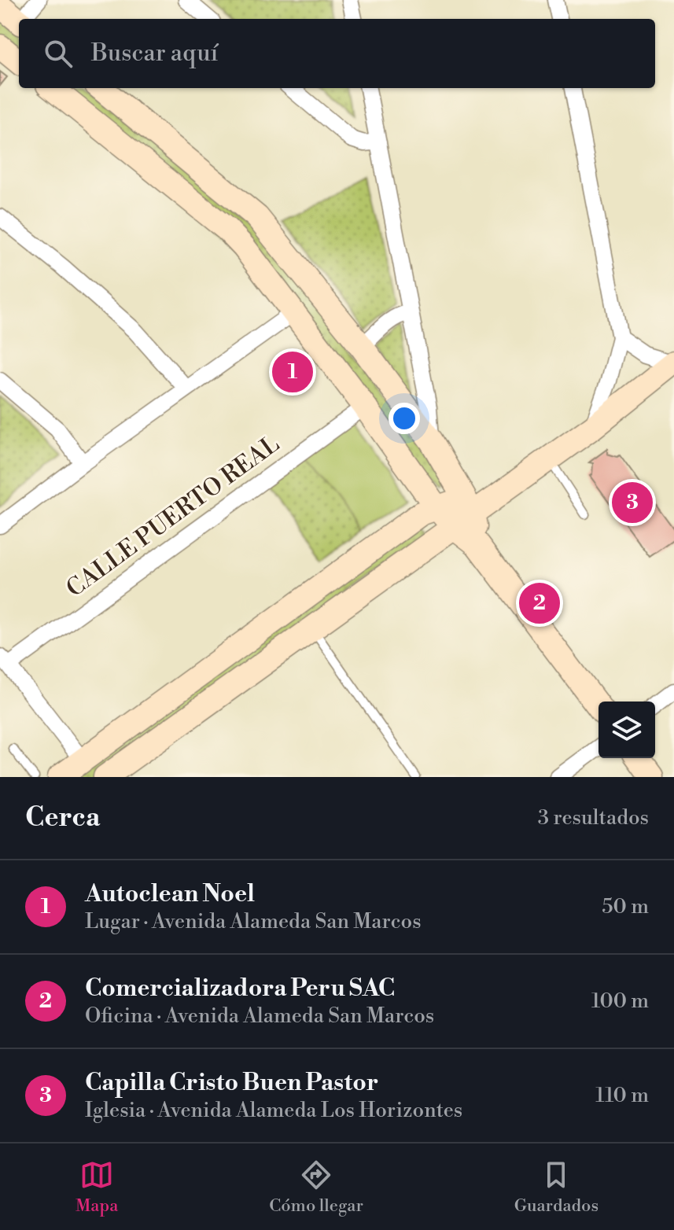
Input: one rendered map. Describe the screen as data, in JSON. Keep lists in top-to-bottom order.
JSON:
{
  "streets": {
    "street": ["CALLE PUERTO REAL"]
  },
  "page": {
    "search": "Buscar aquí",
    "pins": ["1", "3", "2"],
    "heading": ["Cerca", "3 resultados"],
    "list": [
      {
        "mark": "1",
        "name": "Autoclean Noel",
        "note": "Lugar · Avenida Alameda San Marcos",
        "value": "50 m"
      },
      {
        "mark": "2",
        "name": "Comercializadora Peru SAC",
        "note": "Oficina · Avenida Alameda San Marcos",
        "value": "100 m"
      },
      {
        "mark": "3",
        "name": "Capilla Cristo Buen Pastor",
        "note": "Iglesia · Avenida Alameda Los Horizontes",
        "value": "110 m"
      }
    ],
    "nav": ["Mapa", "Cómo llegar", "Guardados"]
  }
}
